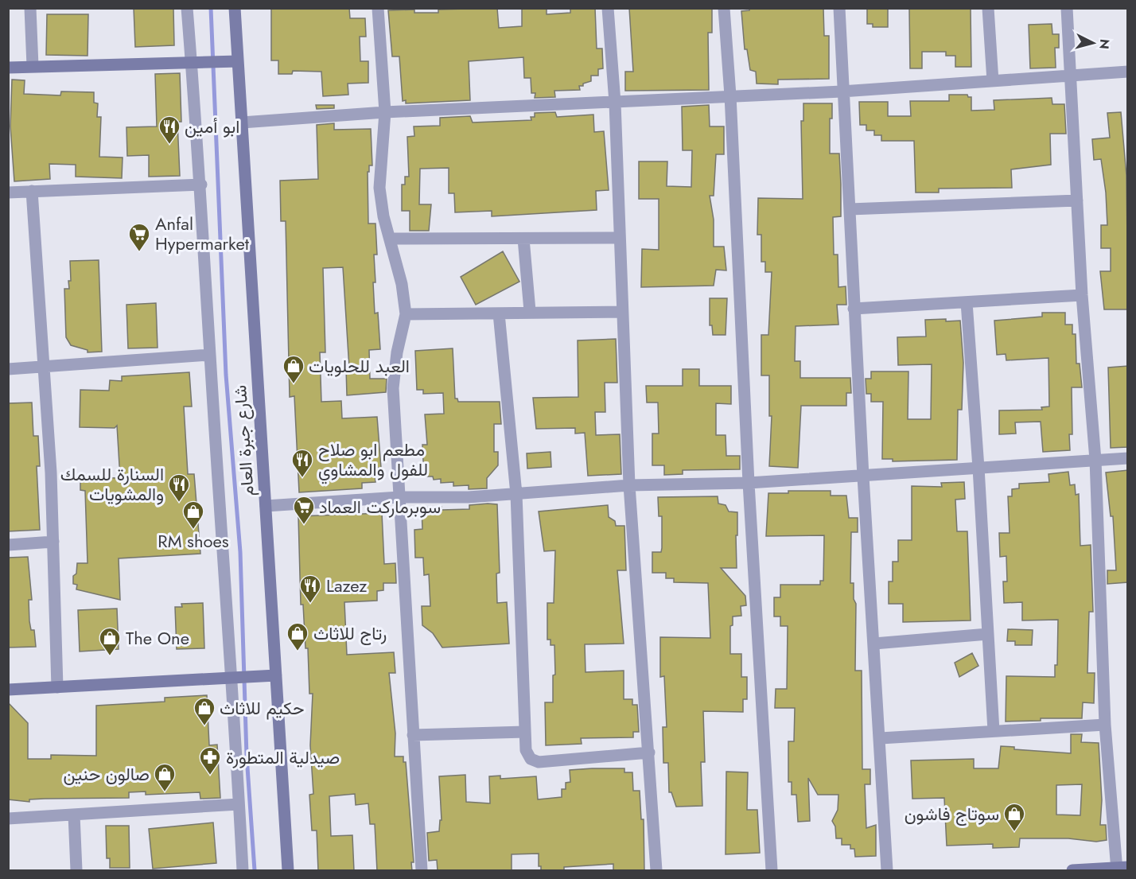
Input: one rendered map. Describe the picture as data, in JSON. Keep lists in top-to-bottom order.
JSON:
{
  "streets": {
    "main road": ["شارع جبرة العام"]
  },
  "places": {
    "restaurant": [
      "ابو أمين",
      "مطعم ابو صلاح للفول والمشاوي",
      "السنارة للسمك والمشويات",
      "Lazez"
    ],
    "supermarket": ["Anfal Hypermarket", "سوبرماركت العماد"],
    "shop": [
      "العبد للحلويات",
      "RM shoes",
      "رتاج للاثاث",
      "The One",
      "حكيم للاثاث",
      "صالون حنين",
      "سوتاج فاشون"
    ],
    "pharmacy": ["صيدلية المتطورة"]
  },
  "north": "right"
}
